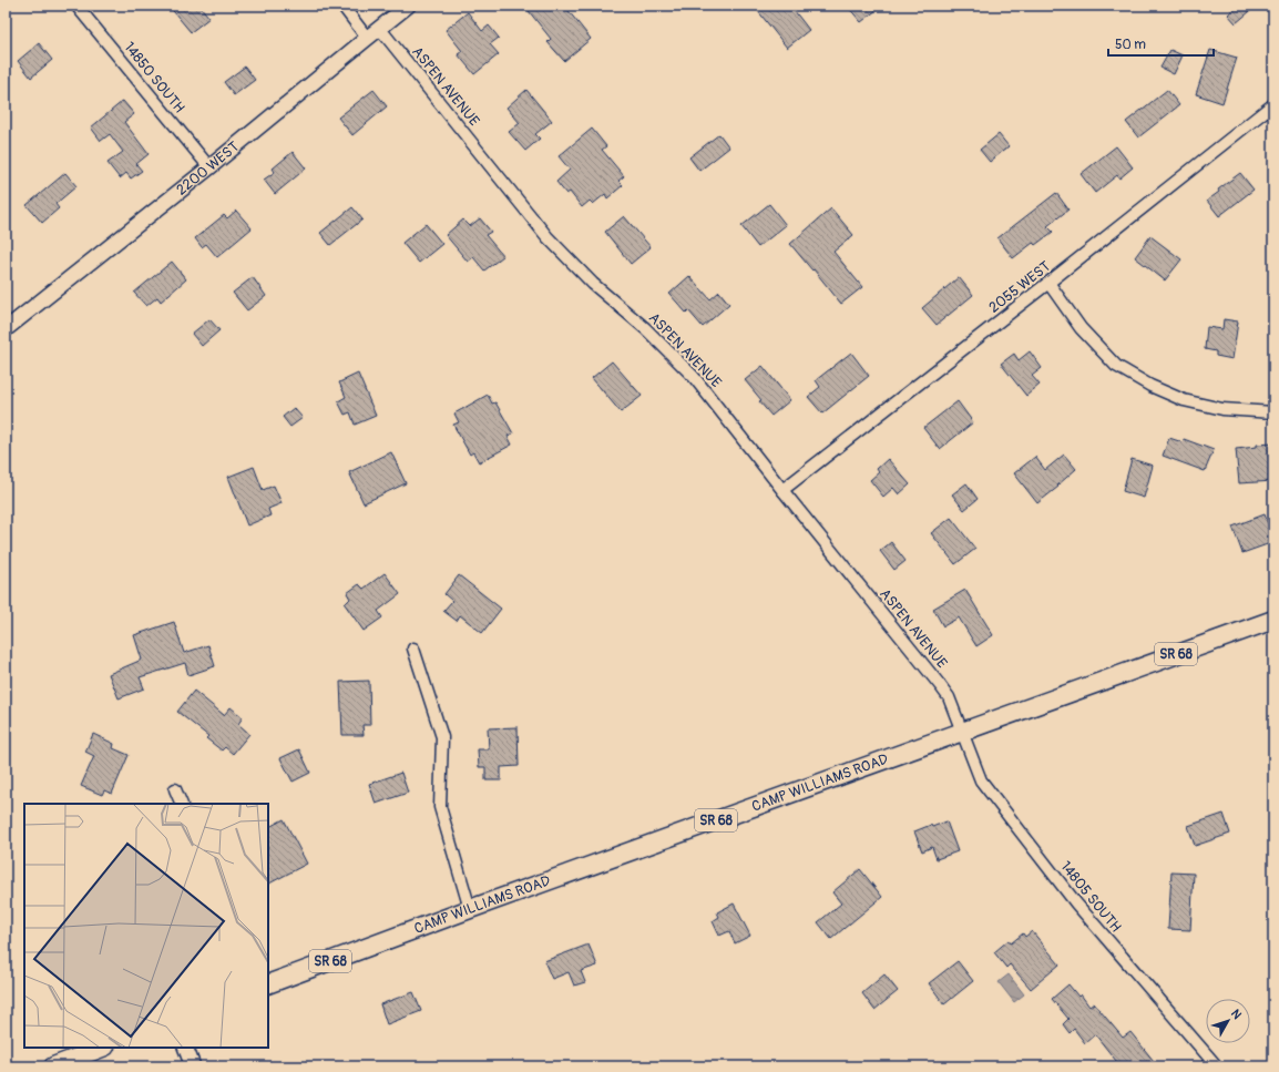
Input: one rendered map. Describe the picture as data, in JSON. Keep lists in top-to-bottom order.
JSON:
{
  "streets": {
    "main road": ["SR 68", "CAMP WILLIAMS ROAD"],
    "street": [
      "14850 SOUTH",
      "ASPEN AVENUE",
      "2200 WEST",
      "2055 WEST",
      "14805 SOUTH"
    ]
  },
  "crossings": [
    ["14850 SOUTH", "2200 WEST"],
    ["ASPEN AVENUE", "2200 WEST"],
    ["ASPEN AVENUE", "2055 WEST"],
    ["ASPEN AVENUE", "CAMP WILLIAMS ROAD"],
    ["ASPEN AVENUE", "14805 SOUTH"],
    ["CAMP WILLIAMS ROAD", "14805 SOUTH"]
  ],
  "scale_bar": "50 m",
  "north": "top right"
}
